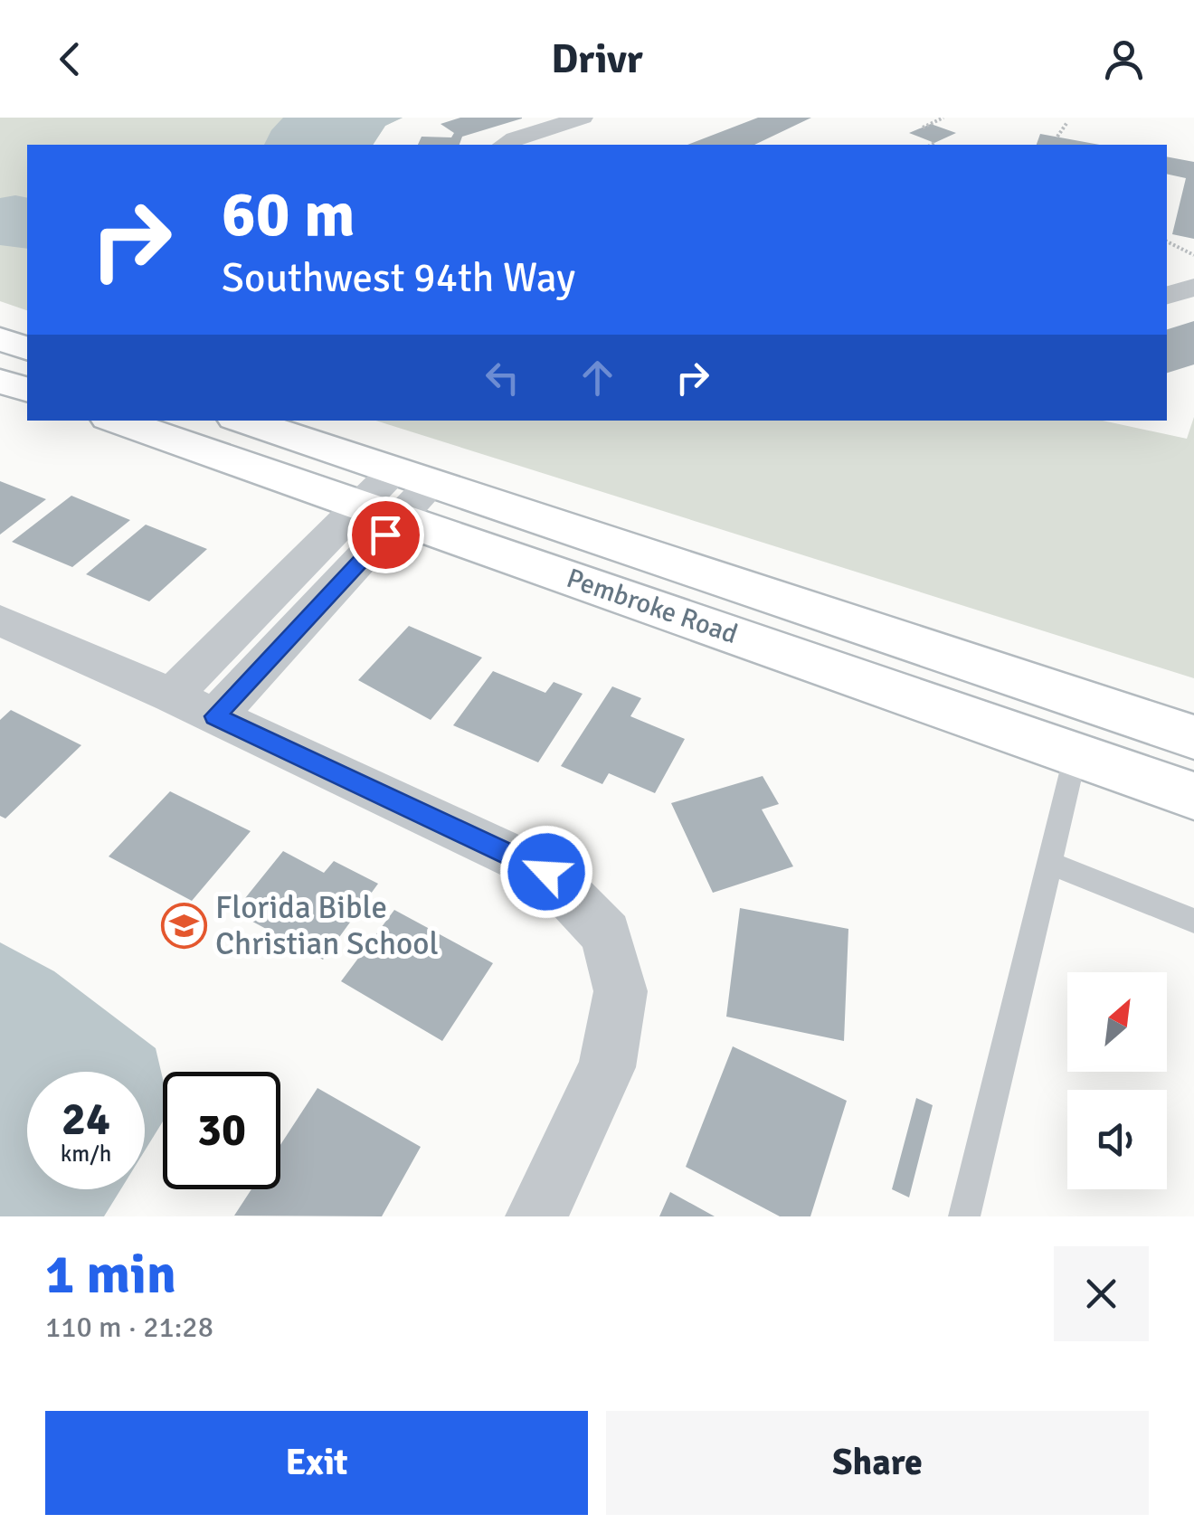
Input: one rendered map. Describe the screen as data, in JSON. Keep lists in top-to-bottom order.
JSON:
{
  "streets": {
    "main road": ["Pembroke Road"]
  },
  "places": {
    "school or university": ["Florida Bible Christian School"]
  },
  "north": "top right",
  "page": {
    "header": "Drivr",
    "turn": ["60 m", "Southwest 94th Way"],
    "speed": "24 km/h",
    "limit": "30",
    "heading": ["1 min", "110 m · 21:28"],
    "buttons": ["Exit", "Share"]
  }
}
